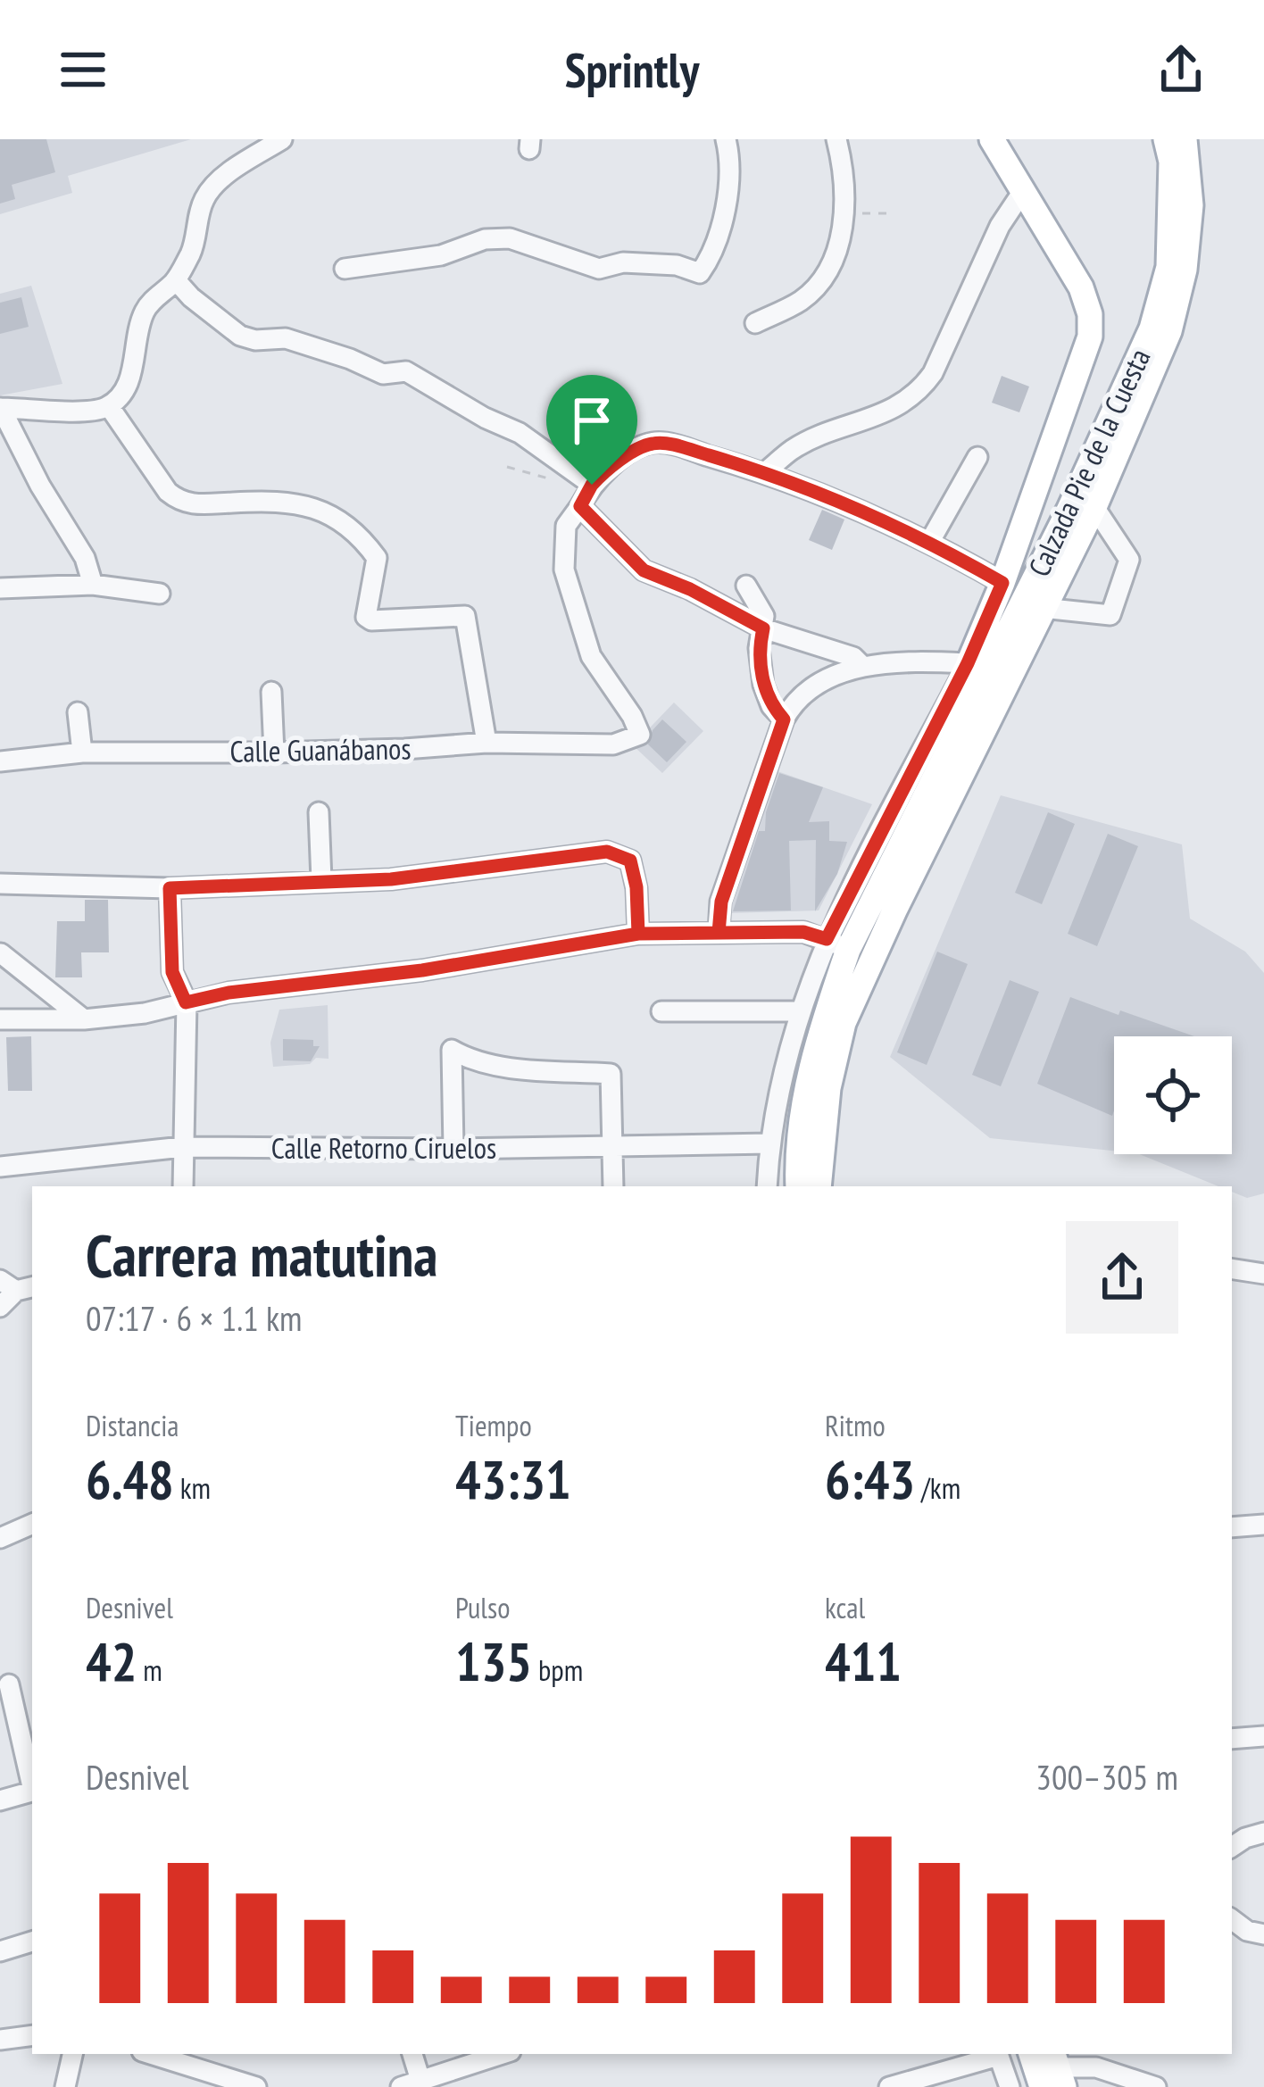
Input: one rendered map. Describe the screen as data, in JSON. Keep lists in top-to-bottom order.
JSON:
{
  "streets": {
    "main road": ["Calzada Pie de la Cuesta"],
    "street": ["Calle Guanábanos", "Calle Retorno Ciruelos"]
  },
  "page": {
    "header": "Sprintly",
    "heading": ["Carrera matutina", "07:17 · 6 × 1.1 km"],
    "stats": [
      ["Distancia", "6.48 km"],
      ["Tiempo", "43:31"],
      ["Ritmo", "6:43 /km"],
      ["Desnivel", "42 m"],
      ["Pulso", "135 bpm"],
      ["kcal", "411"]
    ],
    "chart": ["Desnivel", "300–305 m"]
  }
}
